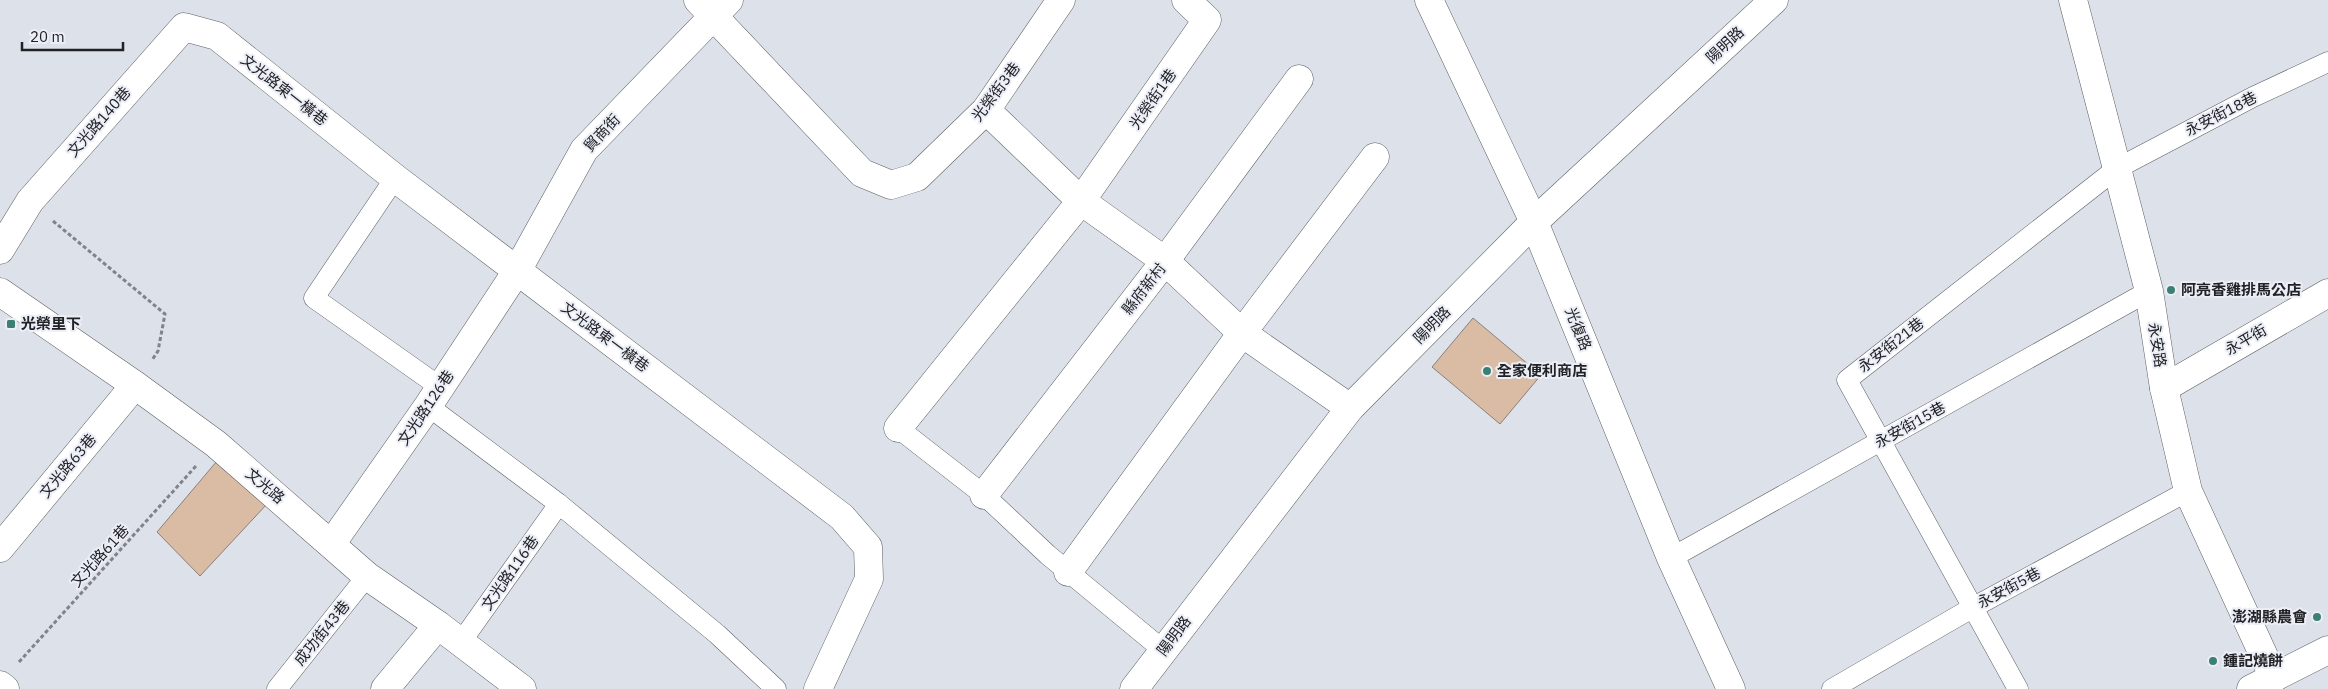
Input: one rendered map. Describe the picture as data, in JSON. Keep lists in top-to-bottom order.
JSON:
{
  "streets": {
    "street": [
      "陽明路",
      "文光路東一橫巷",
      "光榮街3巷",
      "光榮街1巷",
      "文光路140巷",
      "貿商街",
      "縣府新村",
      "光復路",
      "永平街",
      "永安路",
      "文光路126巷",
      "文光路63巷",
      "文光路"
    ],
    "lane": [
      "永安街18巷",
      "永安街21巷",
      "永安街15巷",
      "文光路116巷",
      "永安街5巷",
      "成功街43巷"
    ],
    "path": ["文光路61巷"]
  },
  "crossings": [
    ["陽明路", "光復路"],
    ["文光路東一橫巷", "文光路140巷"],
    ["文光路東一橫巷", "貿商街"],
    ["文光路東一橫巷", "文光路126巷"],
    ["光榮街3巷", "貿商街"],
    ["永安街18巷", "永安街21巷"],
    ["永安街18巷", "永安路"],
    ["貿商街", "文光路126巷"],
    ["光復路", "永安街15巷"],
    ["永平街", "永安路"],
    ["永安街21巷", "永安路"],
    ["永安街21巷", "永安街15巷"],
    ["永安街21巷", "永安街5巷"],
    ["永安路", "永安街15巷"],
    ["永安路", "永安街5巷"],
    ["文光路126巷", "文光路"],
    ["文光路63巷", "文光路"],
    ["文光路", "文光路61巷"],
    ["文光路", "文光路116巷"],
    ["文光路", "成功街43巷"]
  ],
  "places": {
    "other": [
      "阿亮香雞排馬公店",
      "全家便利商店",
      "澎湖縣農會",
      "鍾記燒餅"
    ],
    "transit": ["光榮里下"]
  },
  "scale_bar": "20 m"
}
